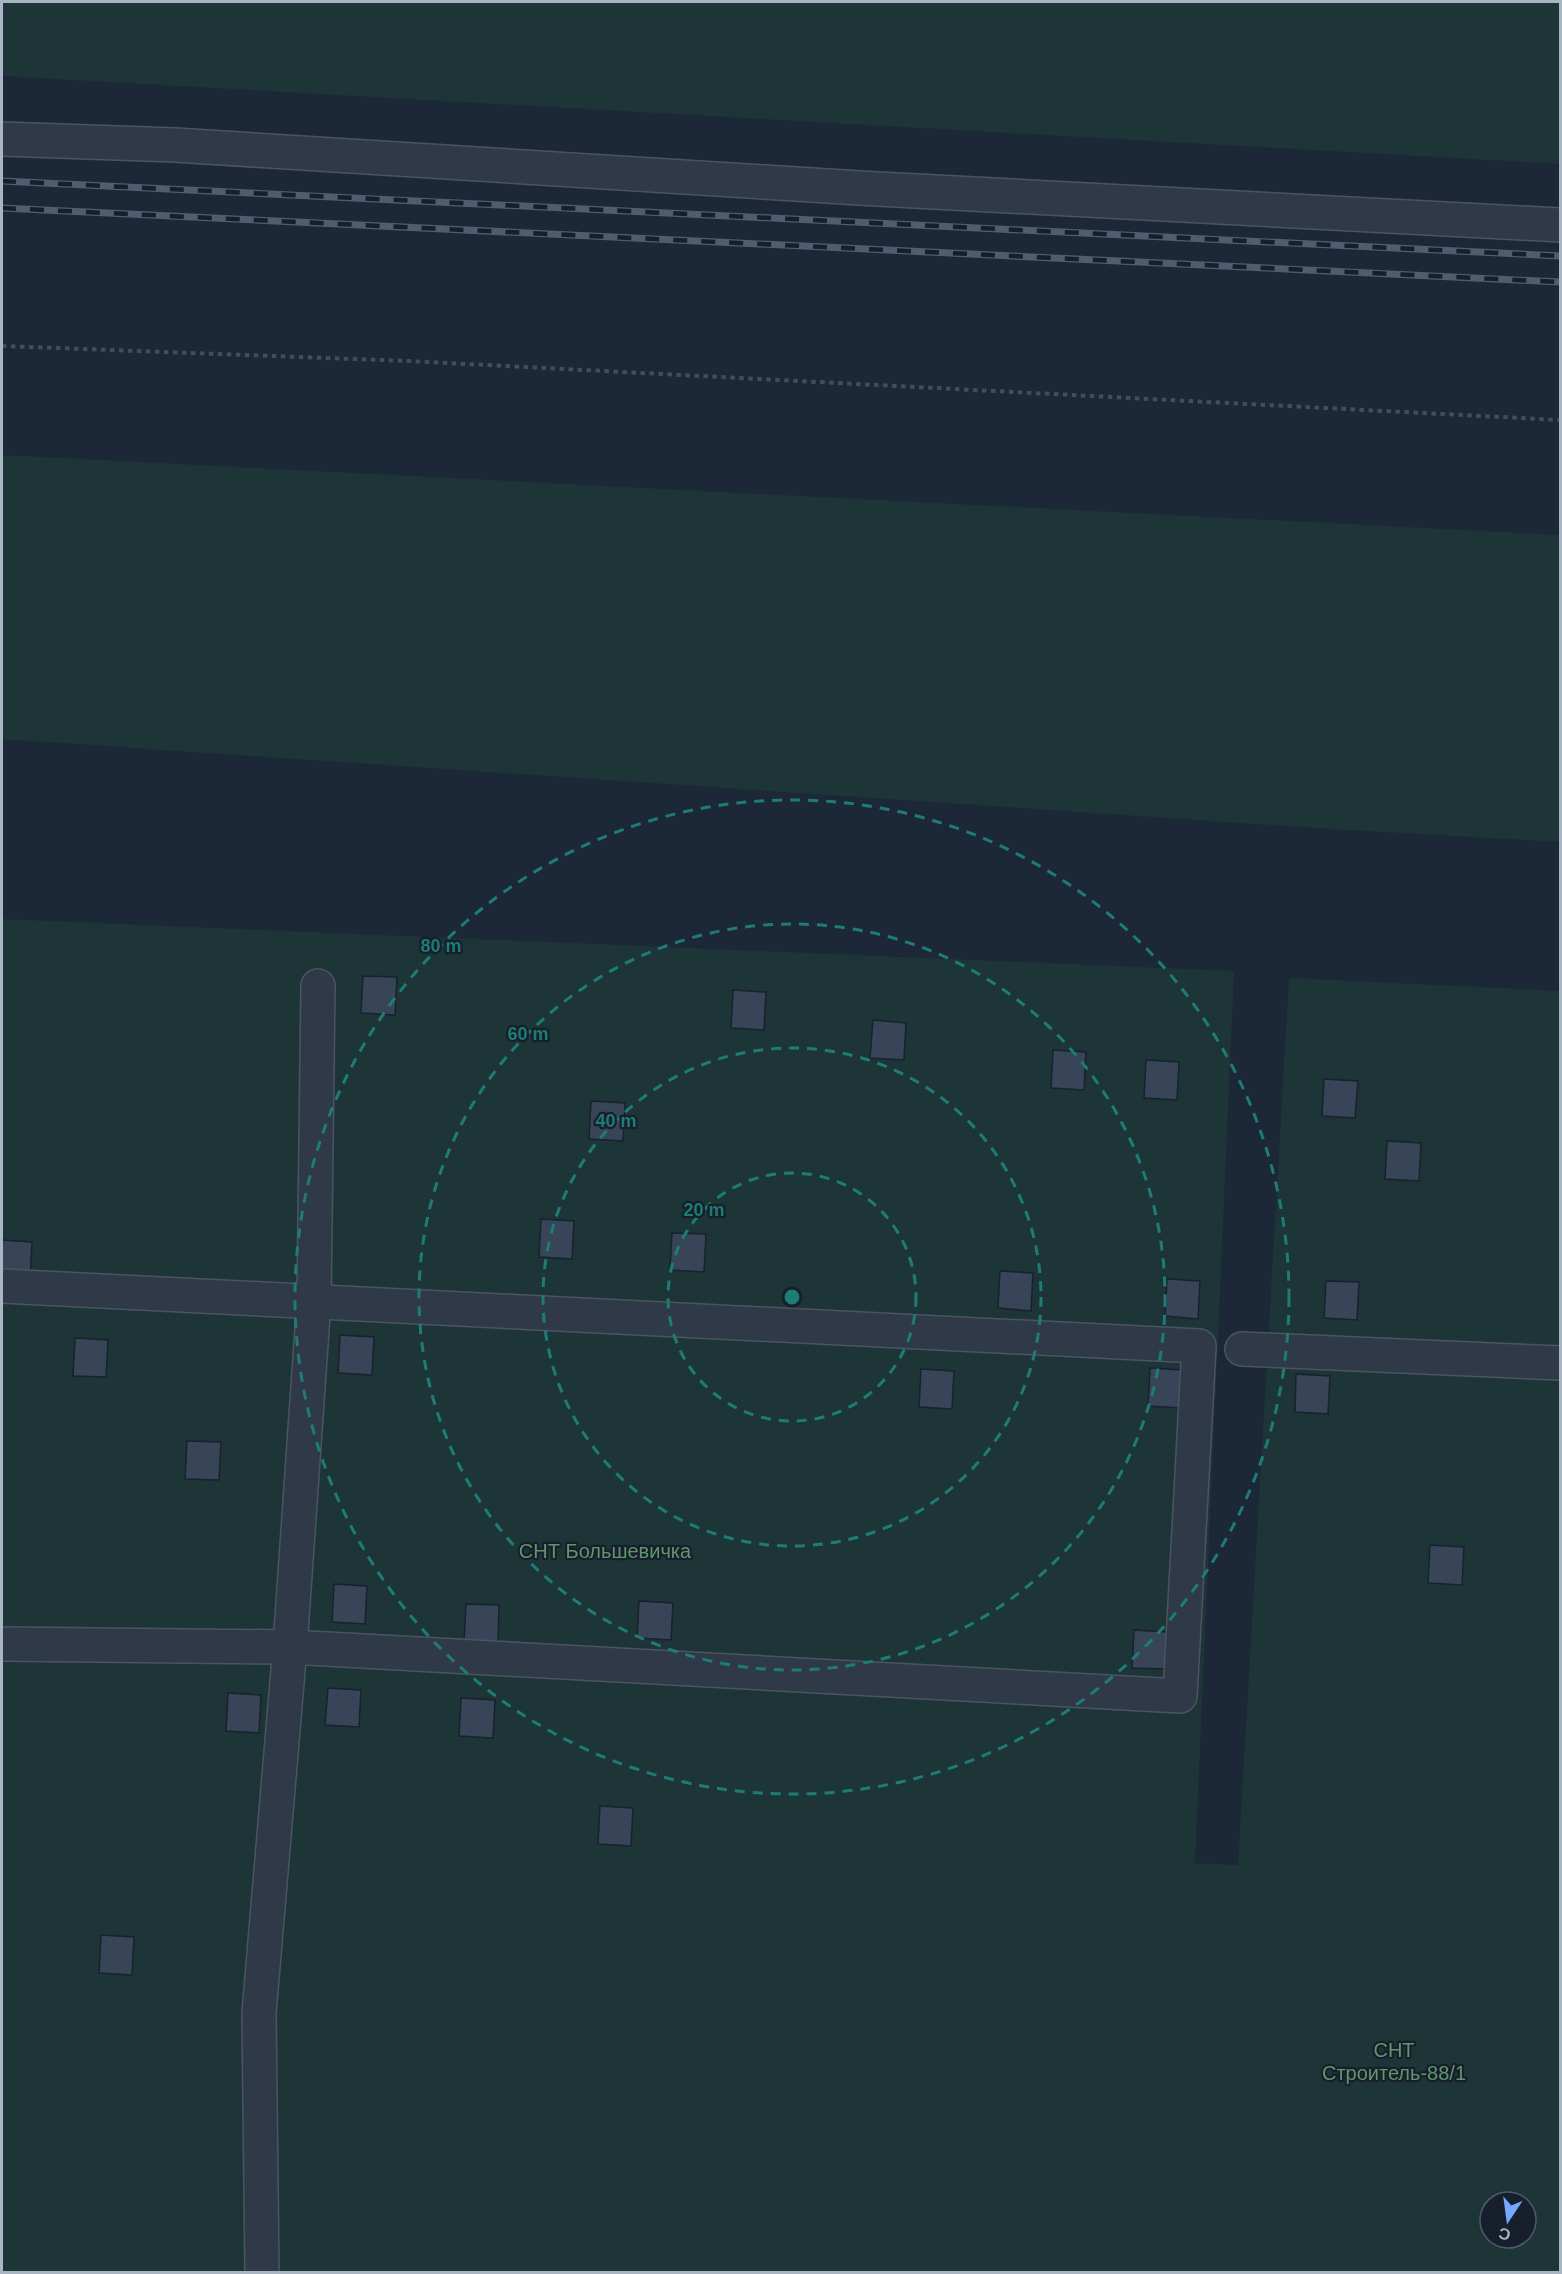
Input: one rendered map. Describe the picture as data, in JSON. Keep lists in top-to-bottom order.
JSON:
{
  "parks": ["СНТ Большевичка", "СНТ Строитель-88/1"],
  "north": "bottom",
  "rings": [
    "80 m",
    "60 m",
    "40 m",
    "20 m"
  ]
}
